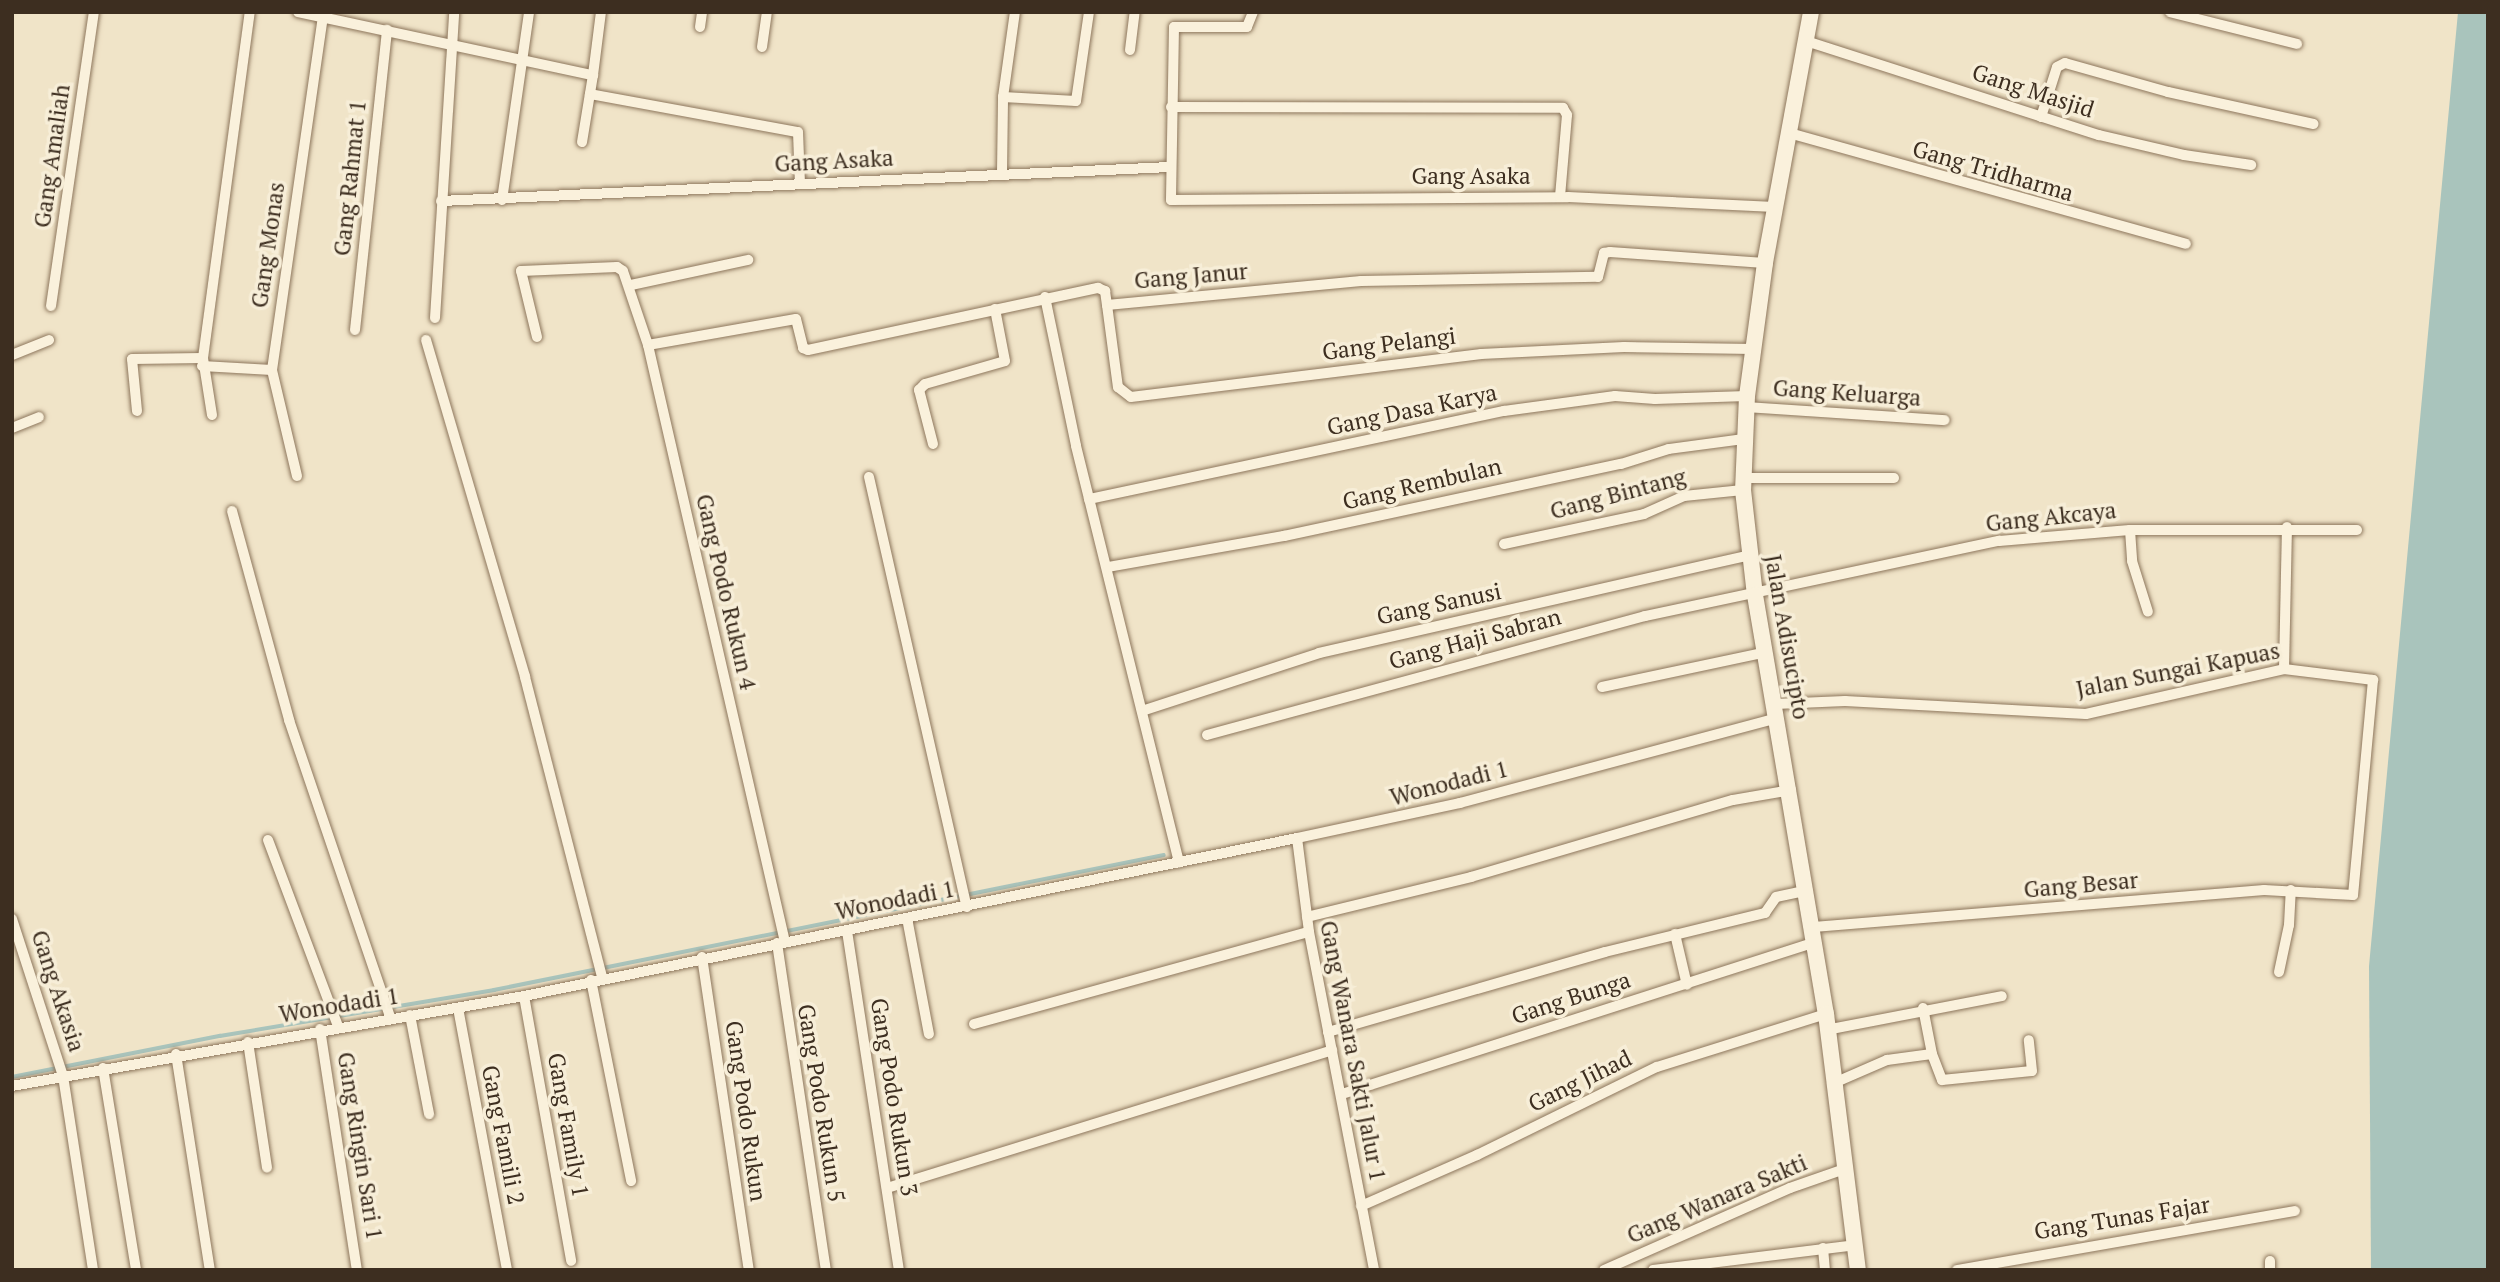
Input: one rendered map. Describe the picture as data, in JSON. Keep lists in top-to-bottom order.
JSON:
{
  "streets": {
    "main road": ["Jalan Adisucipto"],
    "street": [
      "Gang Masjid",
      "Gang Amaliah",
      "Gang Asaka",
      "Gang Tridharma",
      "Gang Rahmat 1",
      "Gang Monas",
      "Gang Janur",
      "Gang Pelangi",
      "Gang Keluarga",
      "Gang Dasa Karya",
      "Gang Rembulan",
      "Gang Bintang",
      "Gang Akcaya",
      "Gang Podo Rukun 4",
      "Gang Sanusi",
      "Gang Haji Sabran",
      "Jalan Sungai Kapuas",
      "Wonodadi 1",
      "Gang Besar",
      "Gang Akasia",
      "Gang Bunga",
      "Gang Wanara Sakti Jalur 1",
      "Gang Jihad",
      "Gang Podo Rukun 3",
      "Gang Podo Rukun 5",
      "Gang Podo Rukun",
      "Gang Family 1",
      "Gang Famili 2",
      "Gang Ringin Sari 1",
      "Gang Wanara Sakti",
      "Gang Tunas Fajar"
    ]
  },
  "crossings": [
    ["Gang Masjid", "Jalan Adisucipto"],
    ["Gang Asaka", "Jalan Adisucipto"],
    ["Gang Tridharma", "Jalan Adisucipto"],
    ["Gang Janur", "Gang Pelangi"],
    ["Gang Janur", "Gang Podo Rukun 4"],
    ["Gang Janur", "Jalan Adisucipto"],
    ["Gang Pelangi", "Jalan Adisucipto"],
    ["Gang Keluarga", "Gang Dasa Karya"],
    ["Gang Keluarga", "Jalan Adisucipto"],
    ["Gang Dasa Karya", "Jalan Adisucipto"],
    ["Gang Rembulan", "Jalan Adisucipto"],
    ["Gang Bintang", "Jalan Adisucipto"],
    ["Gang Akcaya", "Jalan Adisucipto"],
    ["Gang Akcaya", "Gang Haji Sabran"],
    ["Gang Podo Rukun 4", "Wonodadi 1"],
    ["Gang Podo Rukun 4", "Gang Podo Rukun 5"],
    ["Gang Sanusi", "Jalan Adisucipto"],
    ["Jalan Adisucipto", "Gang Haji Sabran"],
    ["Jalan Adisucipto", "Jalan Sungai Kapuas"],
    ["Jalan Adisucipto", "Wonodadi 1"],
    ["Jalan Adisucipto", "Gang Besar"],
    ["Jalan Adisucipto", "Gang Bunga"],
    ["Jalan Adisucipto", "Gang Jihad"],
    ["Jalan Adisucipto", "Gang Wanara Sakti"],
    ["Jalan Sungai Kapuas", "Wonodadi 1"],
    ["Jalan Sungai Kapuas", "Gang Besar"],
    ["Wonodadi 1", "Gang Akasia"],
    ["Wonodadi 1", "Gang Wanara Sakti Jalur 1"],
    ["Wonodadi 1", "Gang Podo Rukun 3"],
    ["Wonodadi 1", "Gang Podo Rukun 5"],
    ["Wonodadi 1", "Gang Podo Rukun"],
    ["Wonodadi 1", "Gang Family 1"],
    ["Wonodadi 1", "Gang Famili 2"],
    ["Wonodadi 1", "Gang Ringin Sari 1"],
    ["Gang Besar", "Gang Bunga"],
    ["Gang Bunga", "Gang Wanara Sakti Jalur 1"],
    ["Gang Wanara Sakti Jalur 1", "Gang Jihad"]
  ]
}
